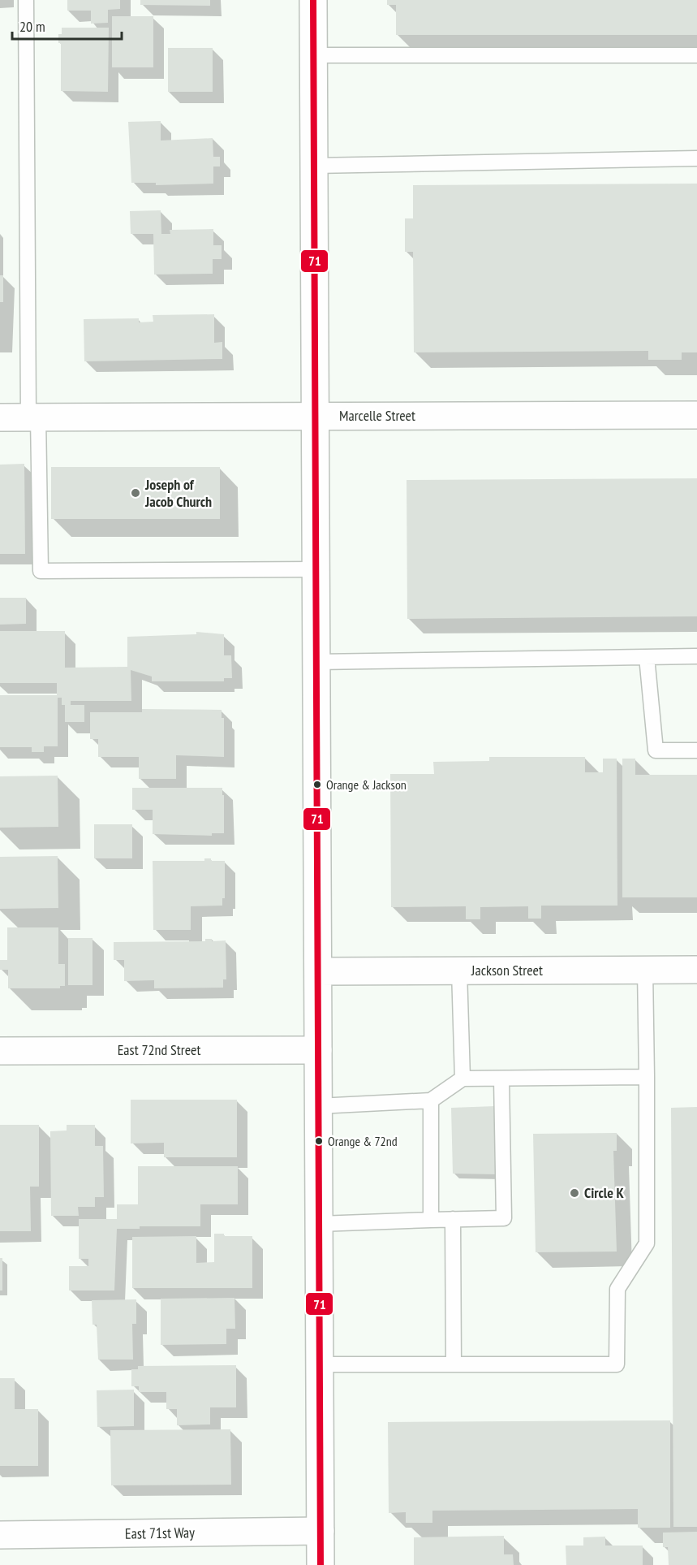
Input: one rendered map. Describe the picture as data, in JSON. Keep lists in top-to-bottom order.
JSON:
{
  "streets": {
    "street": [
      "Marcelle Street",
      "Jackson Street",
      "East 72nd Street",
      "East 71st Way"
    ]
  },
  "places": [
    "Joseph of Jacob Church",
    "Orange & Jackson",
    "Orange & 72nd",
    "Circle K"
  ],
  "lines": ["transit line 71"],
  "scale_bar": "20 m"
}
